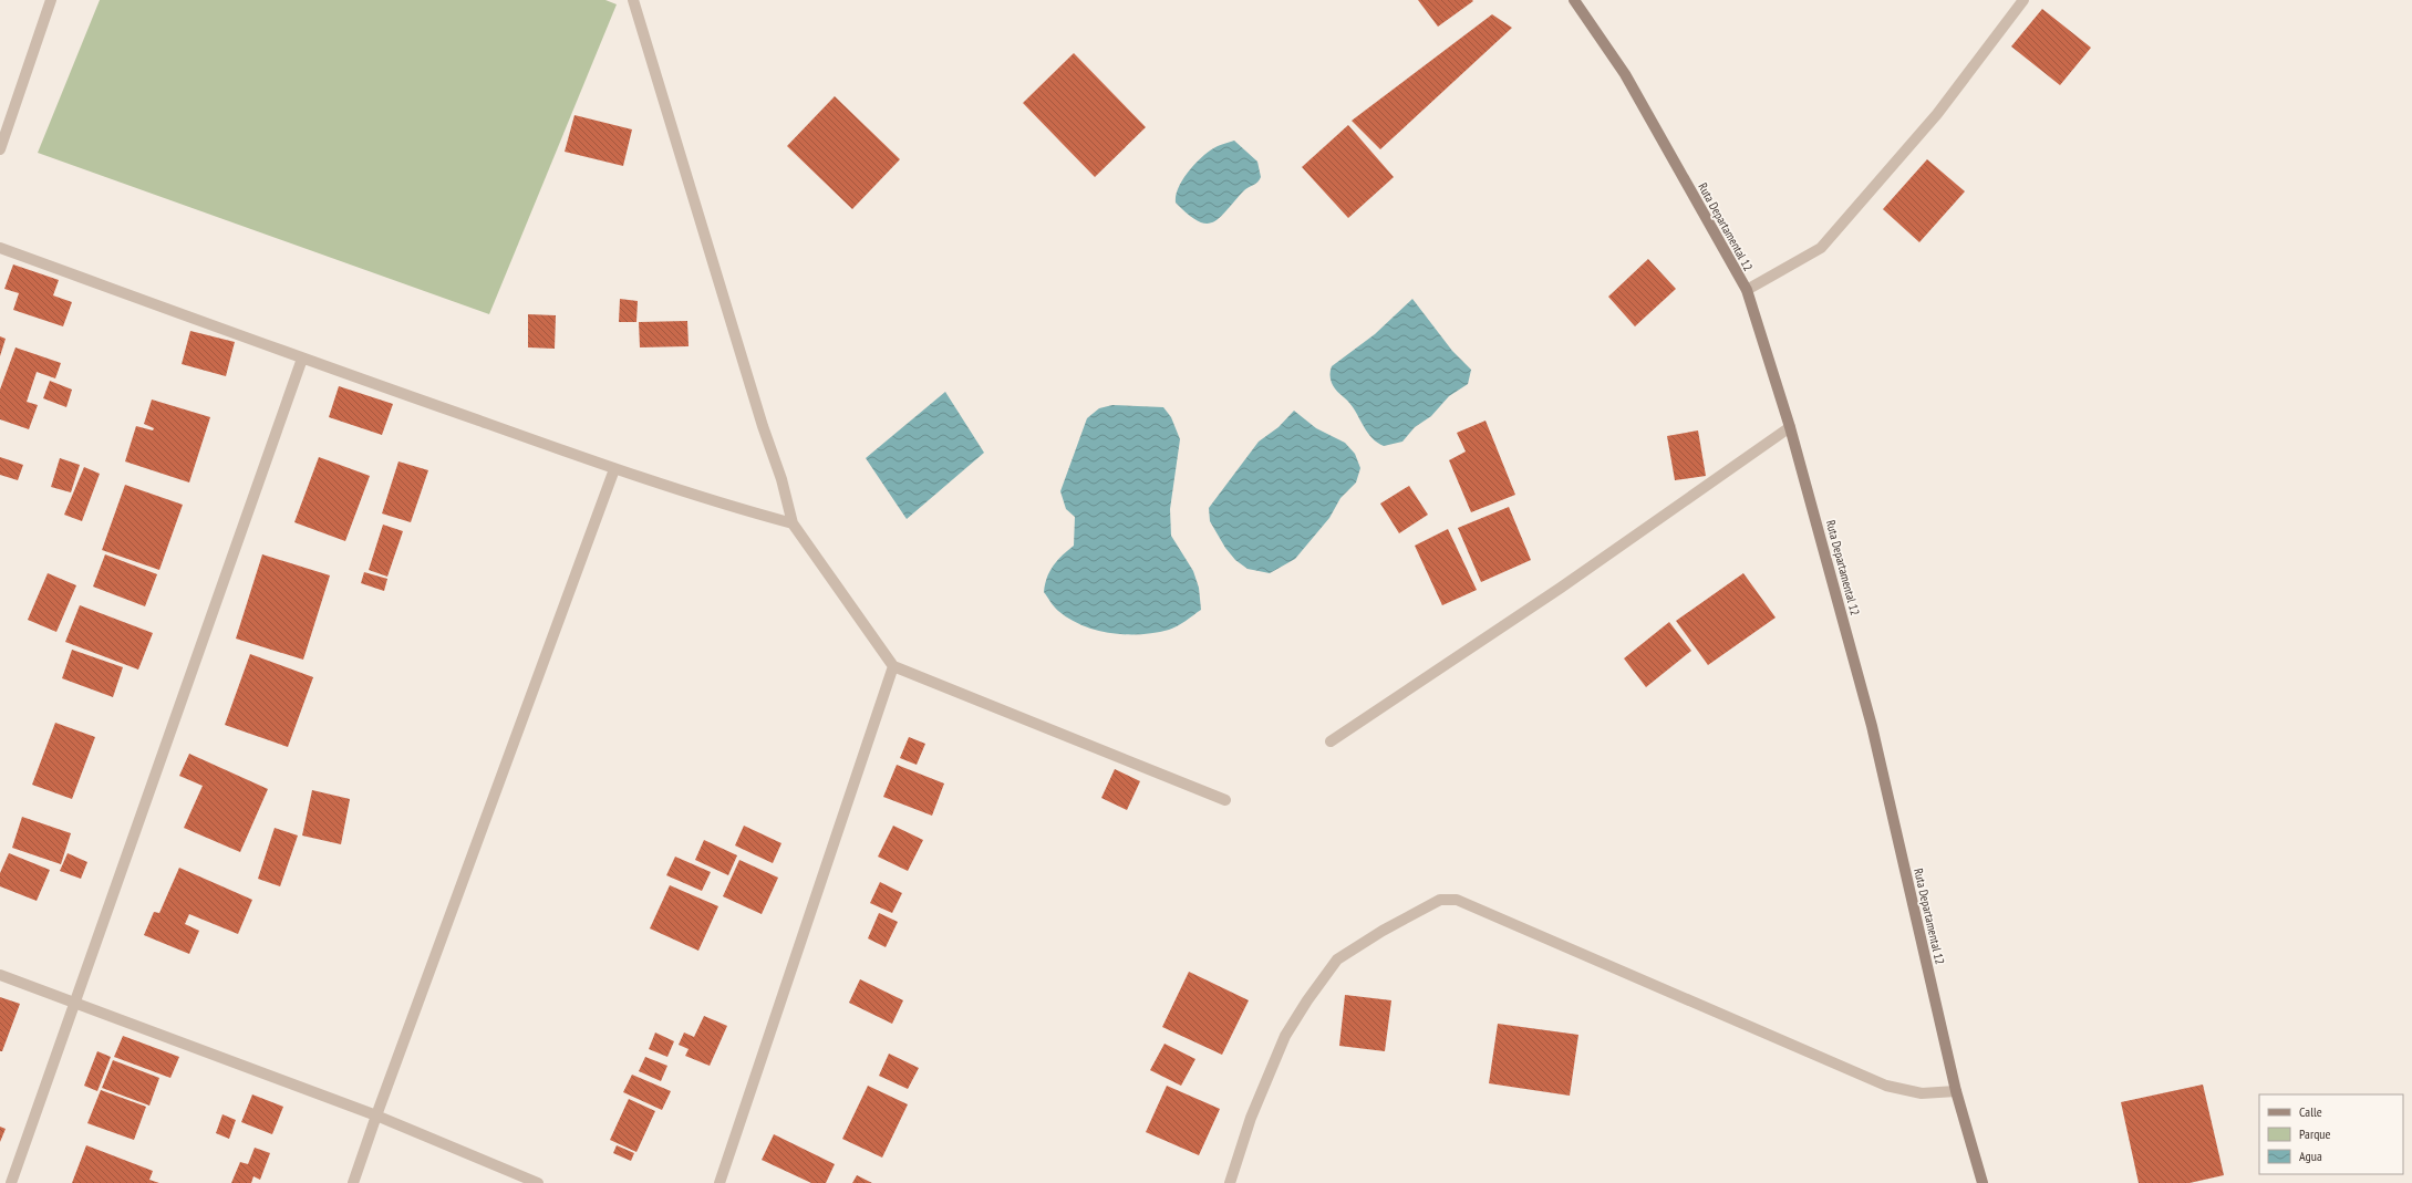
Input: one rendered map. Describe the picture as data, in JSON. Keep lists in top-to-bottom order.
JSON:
{
  "streets": {
    "main road": ["Ruta Departamental 12"]
  },
  "legend": ["Calle", "Parque", "Agua"]
}
